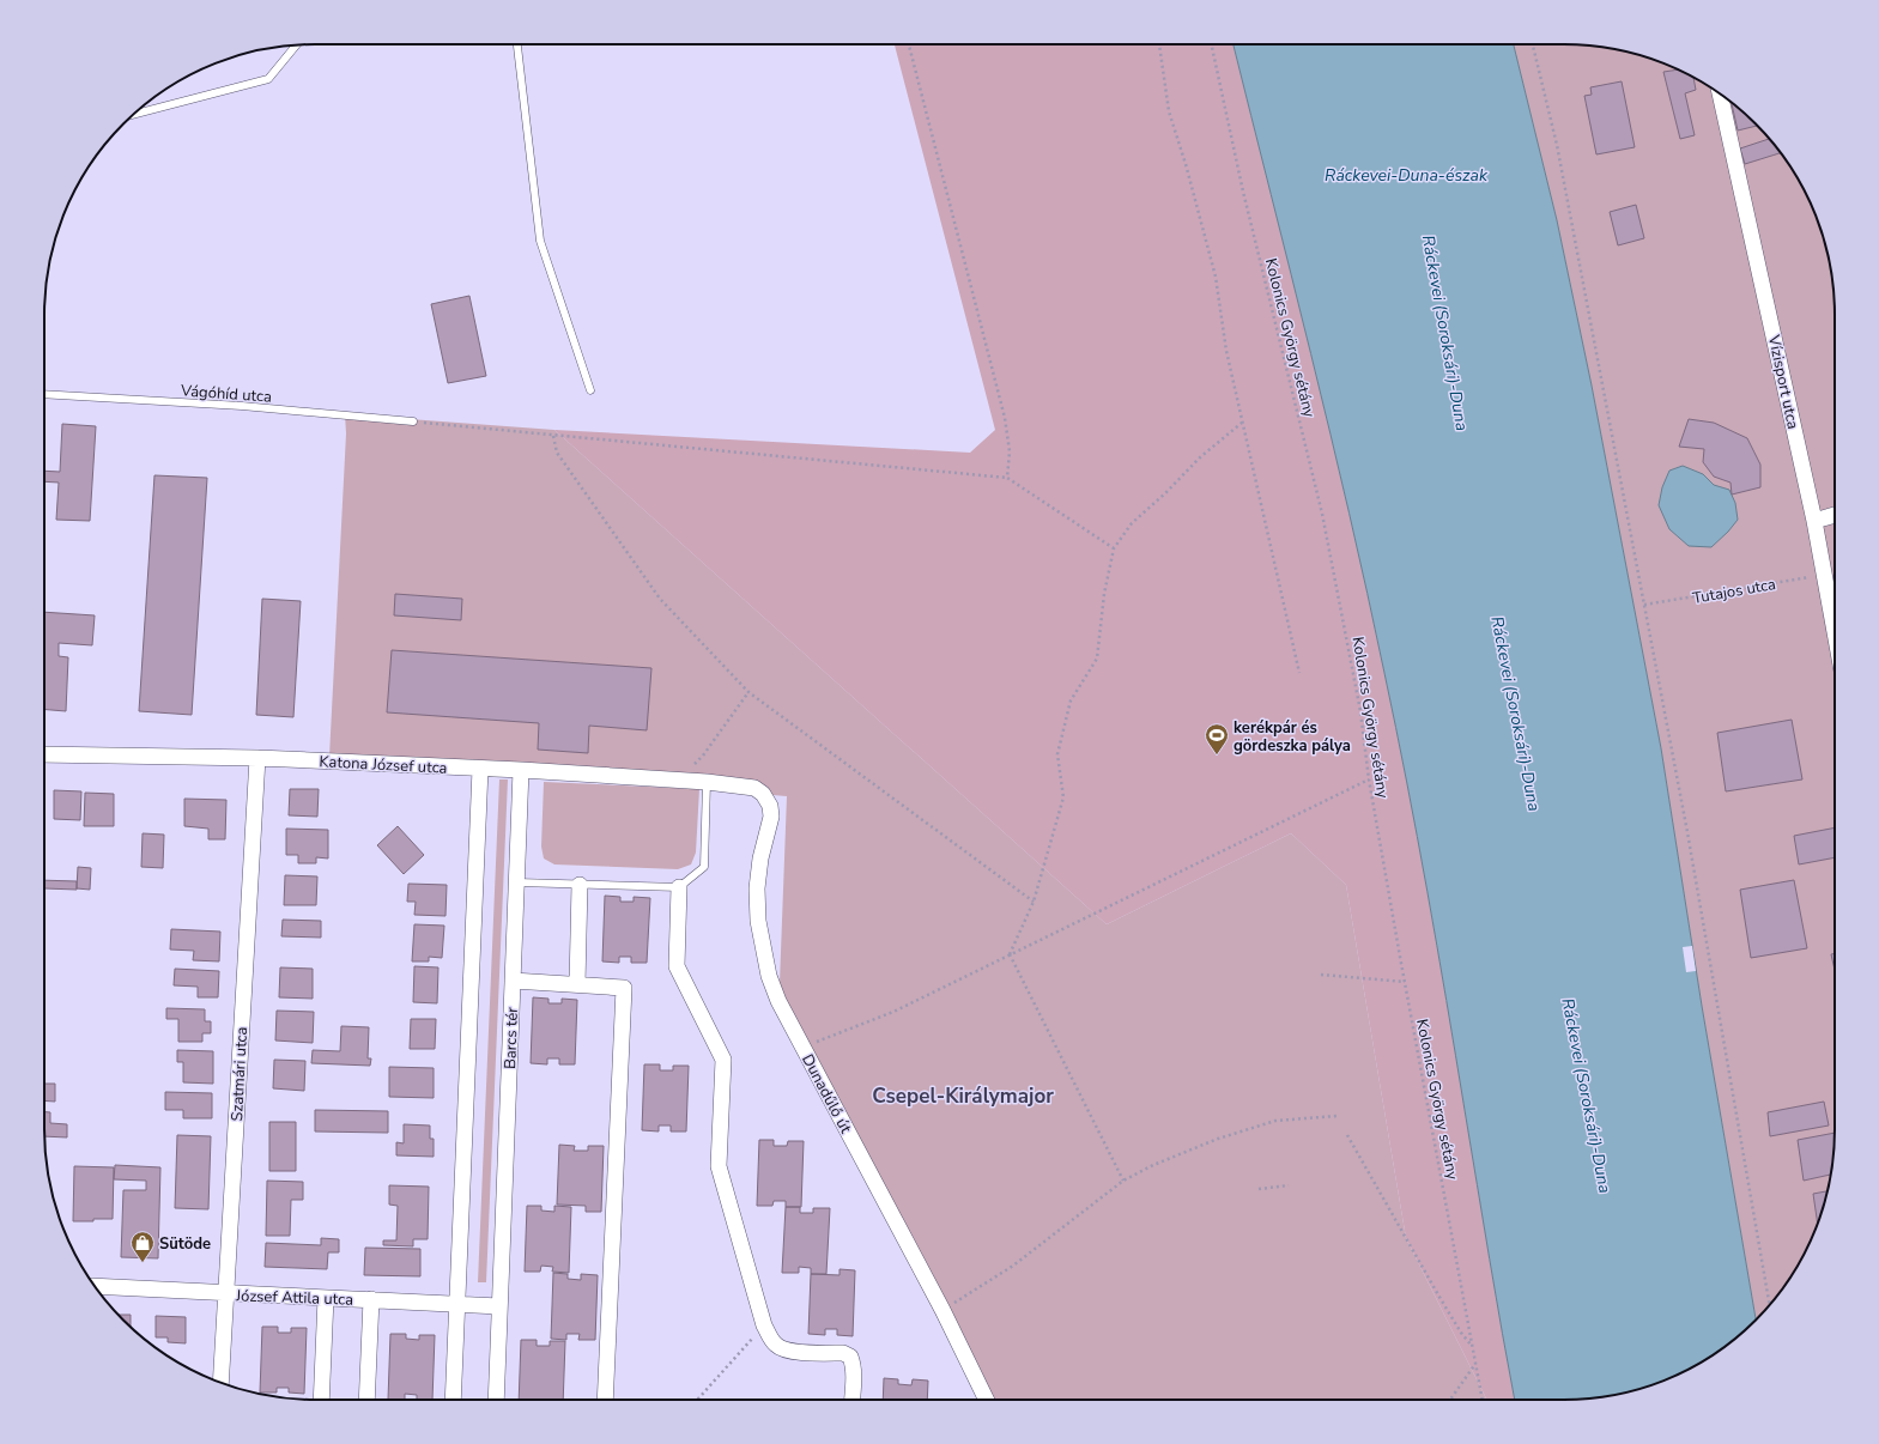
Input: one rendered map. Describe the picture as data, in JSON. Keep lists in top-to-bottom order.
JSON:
{
  "streets": {
    "street": [
      "Vízisport utca",
      "Katona József utca",
      "Barcs tér",
      "Szatmári utca",
      "Dunadűlő út",
      "József Attila utca"
    ],
    "lane": ["Vágóhíd utca"],
    "path": ["Kolonics György sétány", "Tutajos utca"]
  },
  "crossings": [
    ["Vízisport utca", "Tutajos utca"],
    ["Katona József utca", "Barcs tér"],
    ["Katona József utca", "Szatmári utca"],
    ["Katona József utca", "Dunadűlő út"],
    ["Barcs tér", "József Attila utca"],
    ["Szatmári utca", "József Attila utca"]
  ],
  "districts": ["Csepel-Királymajor"],
  "water": ["Ráckevei-Duna-észak", "Ráckevei (Soroksári)-Duna"],
  "places": {
    "sports": ["kerékpár és gördeszka pálya"],
    "shop": ["Sütöde"]
  }
}
